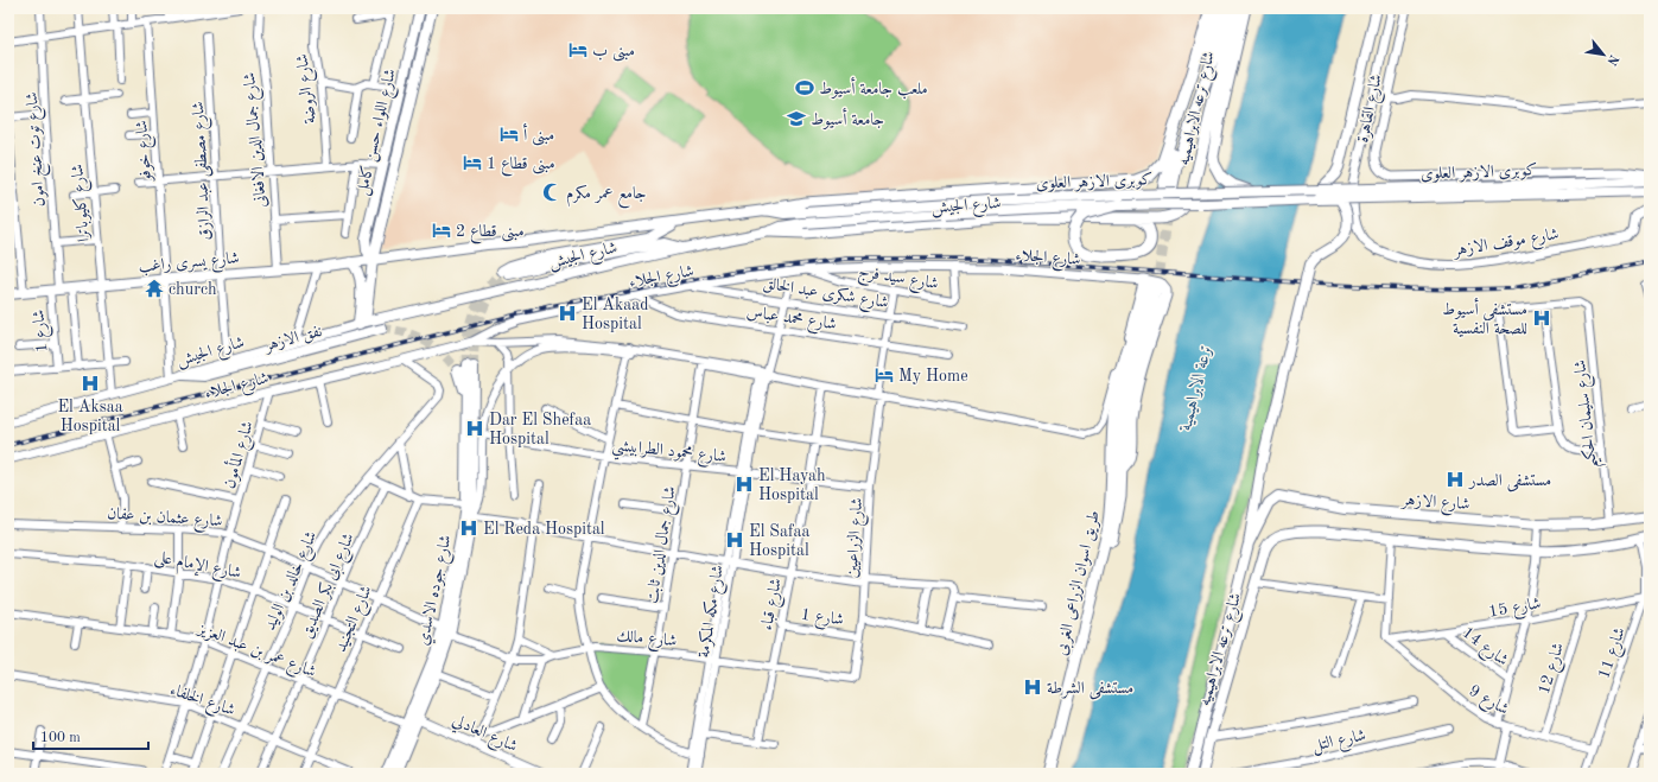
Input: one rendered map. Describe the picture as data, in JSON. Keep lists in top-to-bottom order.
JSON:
{
  "streets": {
    "main road": [
      "شارع ترعه الابراهيميه",
      "شارع اللواء حسن كامل",
      "كوبرى الازهر العلوى",
      "شارع الجيش",
      "شارع يسرى راغب",
      "نفق الازهر",
      "شارع الازهر",
      "طريق اسوان الزراعى الغربى",
      "شارع جوده الاسدي"
    ],
    "street": [
      "شارع الروضة",
      "شارع القاهرة",
      "شارع جمال الدين الافغانى",
      "شارع توت عنخ امون",
      "شارع خوفو",
      "شارع مصطفى عبد الرازق",
      "شارع كليوباترا",
      "شارع موقف الازهر",
      "شارع الجلاء",
      "شارع سيد فرج",
      "شارع شكرى عبد الخالق",
      "شارع محمد عباس",
      "شارع 1",
      "شارع سليمان الحكيم",
      "شارع محمود الطرابيشي",
      "شارع المأمون",
      "شارع عثمان بن عفان",
      "شارع الزراعيين",
      "شارع جمال الدين ثابت",
      "شارع الإمام على",
      "شارع خالد بن الوليد",
      "شارع ابى بكر الصديق",
      "شارع قباء",
      "شارع 15",
      "شارع مكه المكرمة",
      "شارع التجنيد",
      "شارع مالك",
      "شارع 14",
      "شارع عمر بن عبد العزيز",
      "شارع 11",
      "شارع 12",
      "شارع الخلفاء",
      "شارع 9",
      "شارع العادلي",
      "شارع التل"
    ]
  },
  "crossings": [
    ["شارع ترعه الابراهيميه", "شارع الجيش"],
    ["شارع ترعه الابراهيميه", "شارع الازهر"],
    ["شارع اللواء حسن كامل", "شارع الجيش"],
    ["شارع اللواء حسن كامل", "شارع يسرى راغب"],
    ["شارع جمال الدين الافغانى", "شارع يسرى راغب"],
    ["شارع توت عنخ امون", "شارع يسرى راغب"],
    ["شارع توت عنخ امون", "شارع 1"],
    ["شارع خوفو", "شارع الجيش"],
    ["شارع خوفو", "شارع يسرى راغب"],
    ["شارع مصطفى عبد الرازق", "شارع الجيش"],
    ["شارع مصطفى عبد الرازق", "شارع يسرى راغب"],
    ["كوبرى الازهر العلوى", "شارع الجيش"],
    ["شارع كليوباترا", "شارع الجيش"],
    ["شارع كليوباترا", "شارع يسرى راغب"],
    ["شارع الجيش", "شارع يسرى راغب"],
    ["شارع الجيش", "نفق الازهر"],
    ["شارع الجلاء", "شارع سيد فرج"],
    ["شارع الجلاء", "شارع شكرى عبد الخالق"],
    ["شارع الجلاء", "شارع محمد عباس"],
    ["شارع الجلاء", "شارع المأمون"],
    ["شارع الجلاء", "شارع الزراعيين"],
    ["شارع الجلاء", "شارع جمال الدين ثابت"],
    ["شارع الجلاء", "شارع خالد بن الوليد"],
    ["شارع الجلاء", "طريق اسوان الزراعى الغربى"],
    ["شارع الجلاء", "شارع جوده الاسدي"],
    ["شارع الجلاء", "شارع قباء"],
    ["شارع الجلاء", "شارع مكه المكرمة"],
    ["شارع يسرى راغب", "شارع 1"],
    ["شارع سيد فرج", "شارع الزراعيين"],
    ["شارع شكرى عبد الخالق", "شارع الزراعيين"],
    ["شارع شكرى عبد الخالق", "شارع مكه المكرمة"],
    ["شارع محمد عباس", "شارع الزراعيين"],
    ["شارع محمد عباس", "شارع مكه المكرمة"],
    ["شارع 1", "شارع الزراعيين"],
    ["شارع 1", "شارع قباء"],
    ["شارع سليمان الحكيم", "شارع الازهر"],
    ["شارع محمود الطرابيشي", "شارع الزراعيين"],
    ["شارع محمود الطرابيشي", "شارع جمال الدين ثابت"],
    ["شارع محمود الطرابيشي", "شارع جوده الاسدي"],
    ["شارع محمود الطرابيشي", "شارع قباء"],
    ["شارع محمود الطرابيشي", "شارع مكه المكرمة"],
    ["شارع المأمون", "شارع عثمان بن عفان"],
    ["شارع المأمون", "شارع الإمام على"],
    ["شارع المأمون", "شارع عمر بن عبد العزيز"],
    ["شارع المأمون", "شارع الخلفاء"],
    ["شارع عثمان بن عفان", "شارع خالد بن الوليد"],
    ["شارع عثمان بن عفان", "شارع ابى بكر الصديق"],
    ["شارع عثمان بن عفان", "شارع جوده الاسدي"],
    ["شارع عثمان بن عفان", "شارع التجنيد"],
    ["شارع الزراعيين", "شارع مالك"],
    ["شارع جمال الدين ثابت", "شارع مالك"],
    ["شارع الإمام على", "شارع خالد بن الوليد"],
    ["شارع الإمام على", "شارع ابى بكر الصديق"],
    ["شارع الإمام على", "شارع التجنيد"],
    ["شارع خالد بن الوليد", "شارع عمر بن عبد العزيز"],
    ["شارع خالد بن الوليد", "شارع الخلفاء"],
    ["شارع ابى بكر الصديق", "شارع عمر بن عبد العزيز"],
    ["شارع ابى بكر الصديق", "شارع الخلفاء"],
    ["شارع جوده الاسدي", "شارع مالك"],
    ["شارع جوده الاسدي", "شارع عمر بن عبد العزيز"],
    ["شارع جوده الاسدي", "شارع العادلي"],
    ["شارع قباء", "شارع مالك"],
    ["شارع 15", "شارع 14"],
    ["شارع 15", "شارع 11"],
    ["شارع 15", "شارع 12"],
    ["شارع 15", "شارع 9"],
    ["شارع مكه المكرمة", "شارع مالك"],
    ["شارع التجنيد", "شارع عمر بن عبد العزيز"],
    ["شارع التجنيد", "شارع الخلفاء"],
    ["شارع 11", "شارع 9"],
    ["شارع 12", "شارع 9"]
  ],
  "water": ["ترعة الابراهيمية"],
  "places": {
    "hotel": [
      "مبنى ب",
      "مبنى أ",
      "مبنى قطاع 1",
      "مبنى قطاع 2",
      "My Home"
    ],
    "sports": ["ملعب جامعة أسيوط"],
    "school or university": ["جامعة أسيوط"],
    "mosque": ["جامع عمر مكرم"],
    "temple": ["church"],
    "hospital": [
      "El Akaad Hospital",
      "مستشفى أسيوط للصحة النفسية",
      "El Aksaa Hospital",
      "Dar El Shefaa Hospital",
      "مستشفى الصدر",
      "El Hayah Hospital",
      "El Reda Hospital",
      "El Safaa Hospital",
      "مستشفى الشرطة"
    ]
  },
  "scale_bar": "100 m",
  "north": "bottom right"
}
